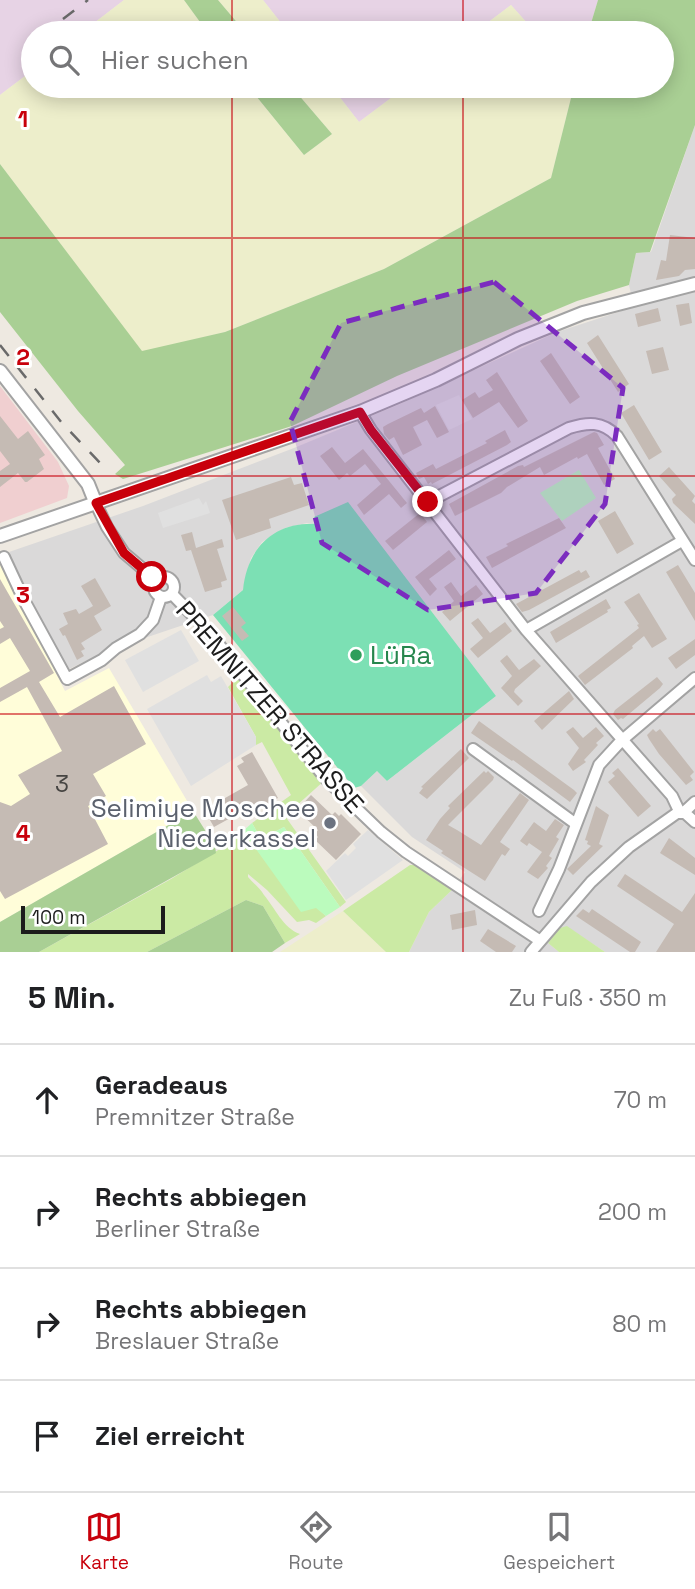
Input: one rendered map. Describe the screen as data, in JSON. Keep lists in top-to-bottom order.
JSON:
{
  "streets": {
    "street": ["PREMNITZER STRASSE"]
  },
  "places": ["LüRa", "Selimiye Moschee Niederkassel"],
  "house_numbers": ["3"],
  "scale_bar": "100 m",
  "page": {
    "search": "Hier suchen",
    "scale": "100 m",
    "heading": ["5 Min.", "Zu Fuß · 350 m"],
    "list": [
      ["Geradeaus", "Premnitzer Straße", "70 m"],
      ["Rechts abbiegen", "Berliner Straße", "200 m"],
      ["Rechts abbiegen", "Breslauer Straße", "80 m"],
      "Ziel erreicht"
    ],
    "nav": ["Karte", "Route", "Gespeichert"]
  },
  "grid": {
    "rows": [
      "1",
      "2",
      "3",
      "4"
    ]
  }
}
